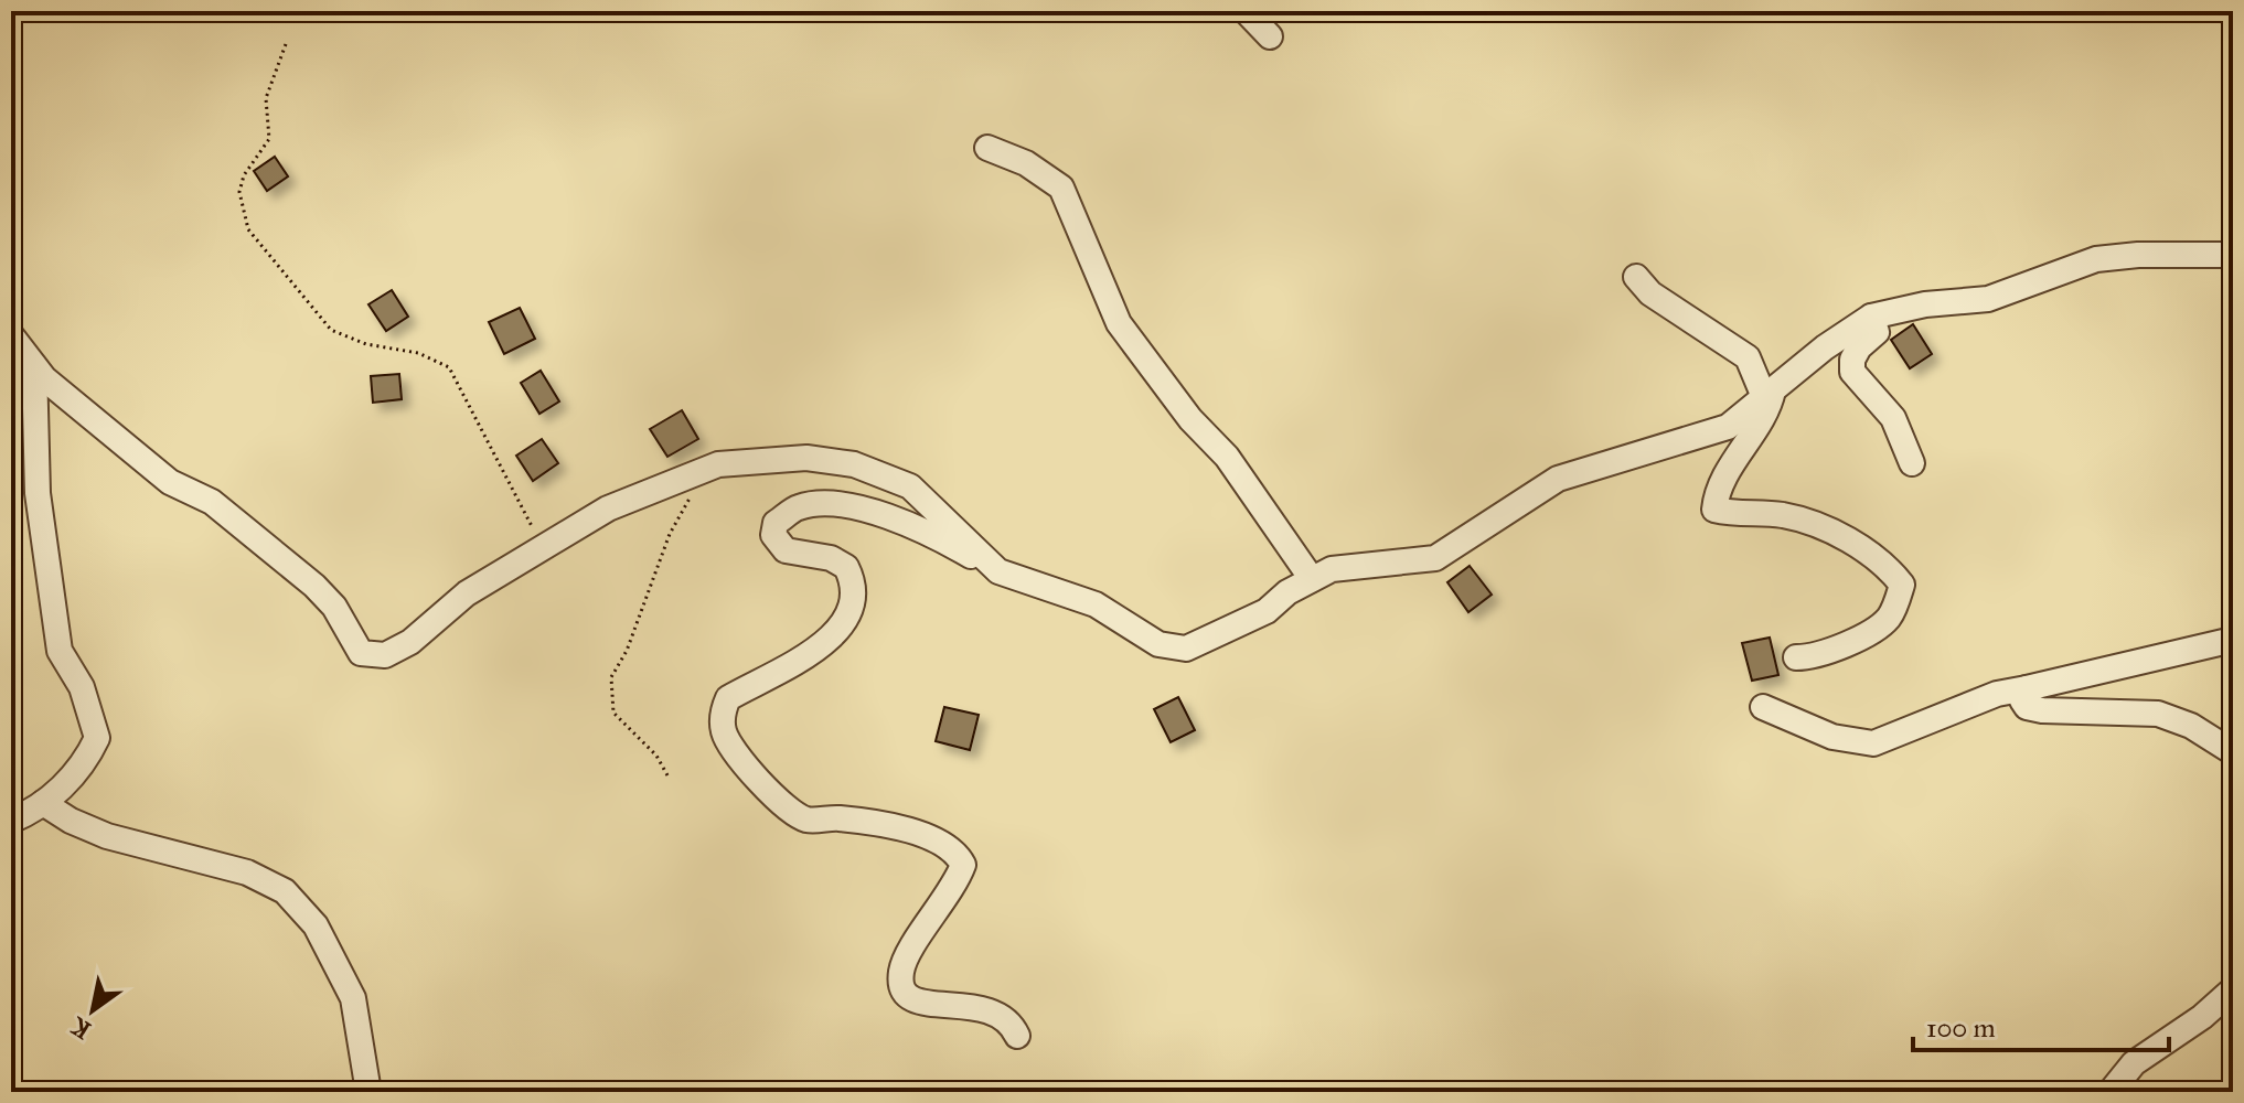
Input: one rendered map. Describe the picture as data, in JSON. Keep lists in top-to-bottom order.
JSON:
{
  "scale_bar": "100 m",
  "north": "bottom left"
}
